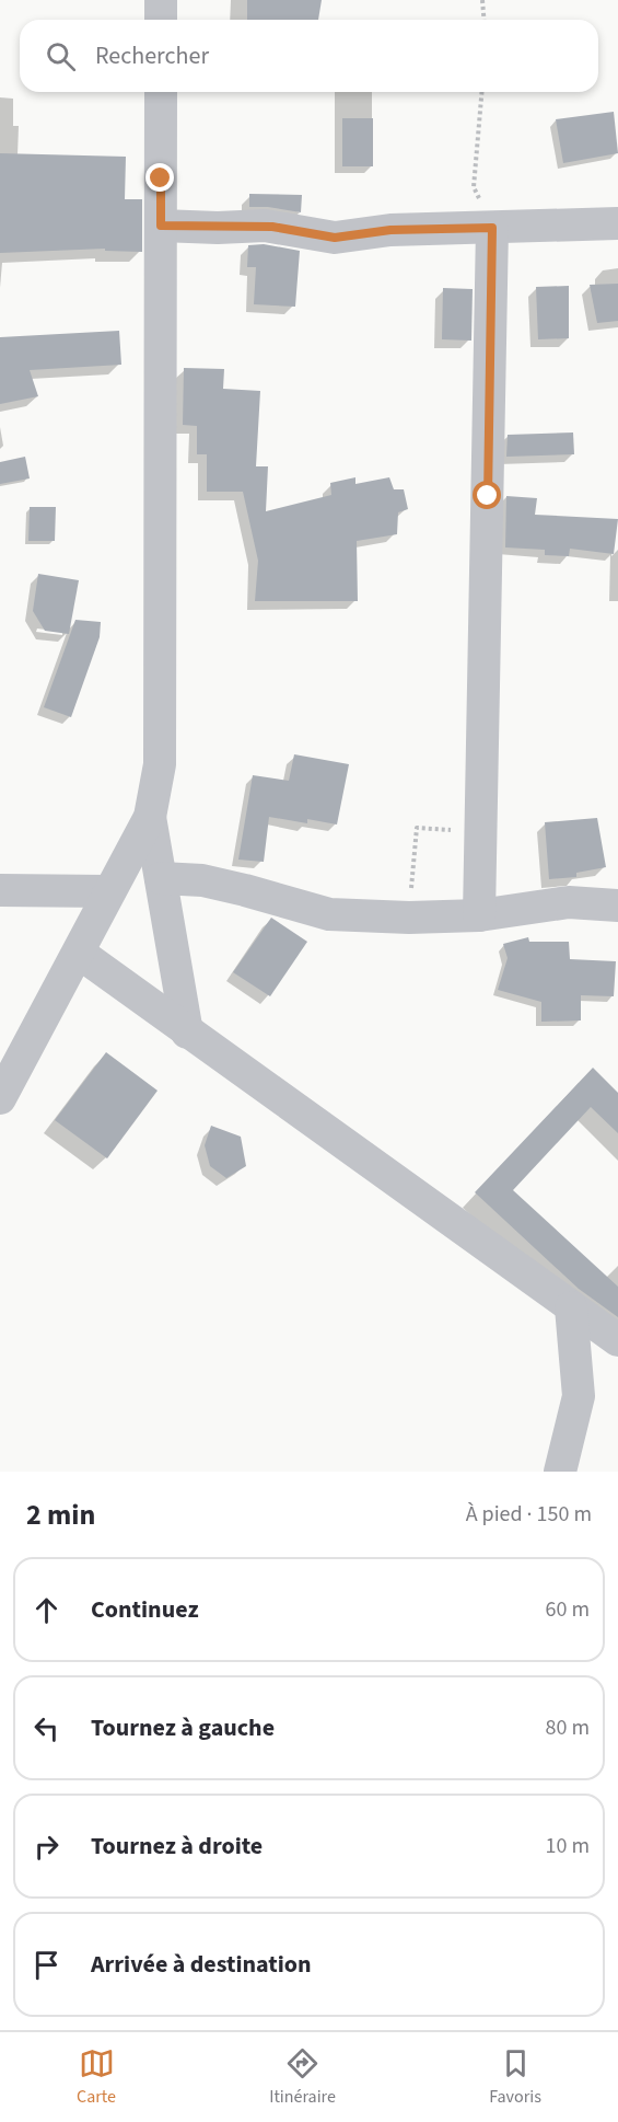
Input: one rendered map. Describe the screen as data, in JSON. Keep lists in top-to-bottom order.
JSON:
{
  "page": {
    "search": "Rechercher",
    "heading": ["2 min", "À pied · 150 m"],
    "list": [
      ["Continuez", "60 m"],
      ["Tournez à gauche", "80 m"],
      ["Tournez à droite", "10 m"],
      "Arrivée à destination"
    ],
    "nav": ["Carte", "Itinéraire", "Favoris"]
  }
}
